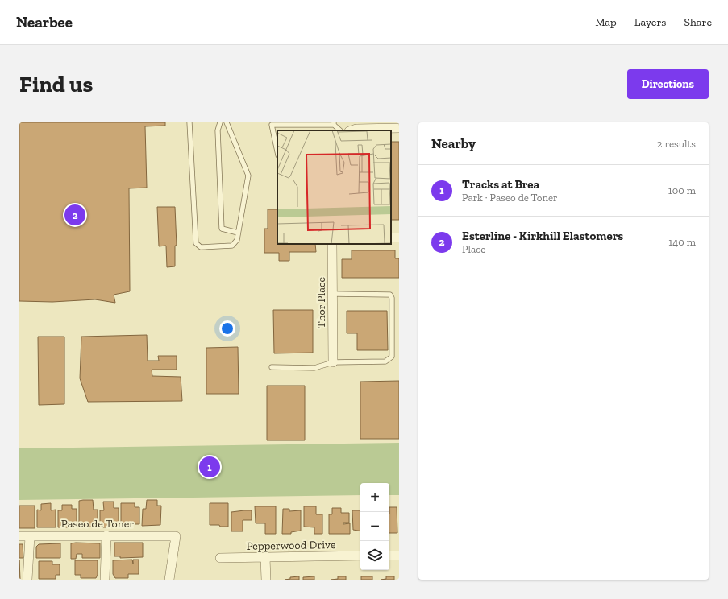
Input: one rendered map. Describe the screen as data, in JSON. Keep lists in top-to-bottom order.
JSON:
{
  "streets": {
    "street": ["Thor Place", "Paseo de Toner", "Pepperwood Drive"]
  },
  "page": {
    "header": "Nearbee",
    "nav": ["Map", "Layers", "Share"],
    "buttons": "Directions",
    "title": "Find us",
    "heading": ["Nearby", "2 results"],
    "list": [
      {
        "mark": "1",
        "name": "Tracks at Brea",
        "note": "Park · Paseo de Toner",
        "value": "100 m"
      },
      {
        "mark": "2",
        "name": "Esterline - Kirkhill Elastomers",
        "note": "Place",
        "value": "140 m"
      }
    ],
    "pins": ["2", "1"],
    "map_buttons": ["+", "−"]
  }
}
